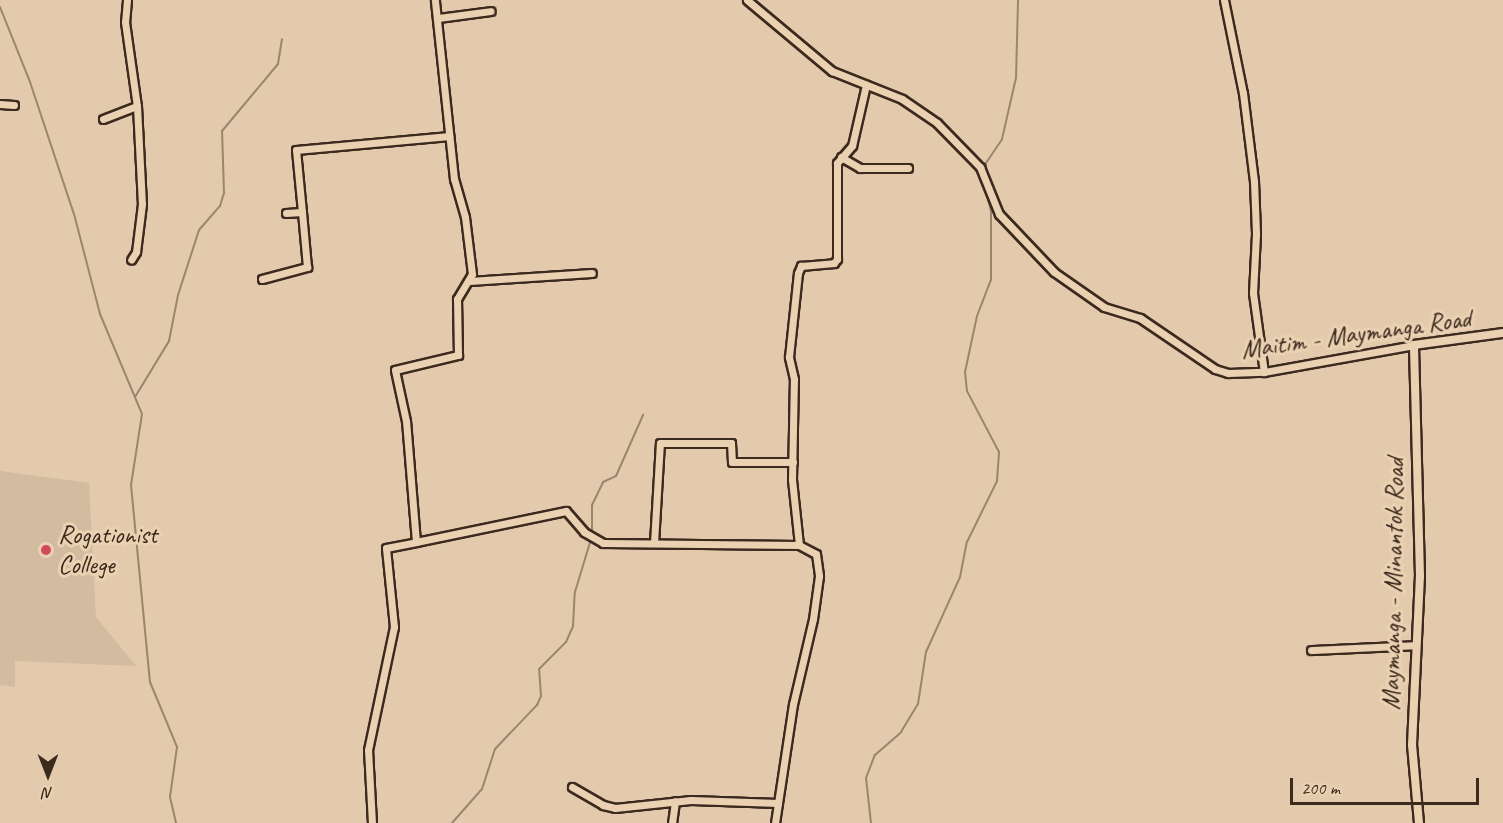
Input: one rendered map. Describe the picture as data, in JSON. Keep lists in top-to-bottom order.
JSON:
{
  "streets": {
    "street": ["Maitim - Maymanga Road", "Maymanga - Minantok Road"]
  },
  "crossings": [
    ["Maitim - Maymanga Road", "Maymanga - Minantok Road"]
  ],
  "places": ["Rogationist College"],
  "scale_bar": "200 m",
  "north": "bottom"
}
